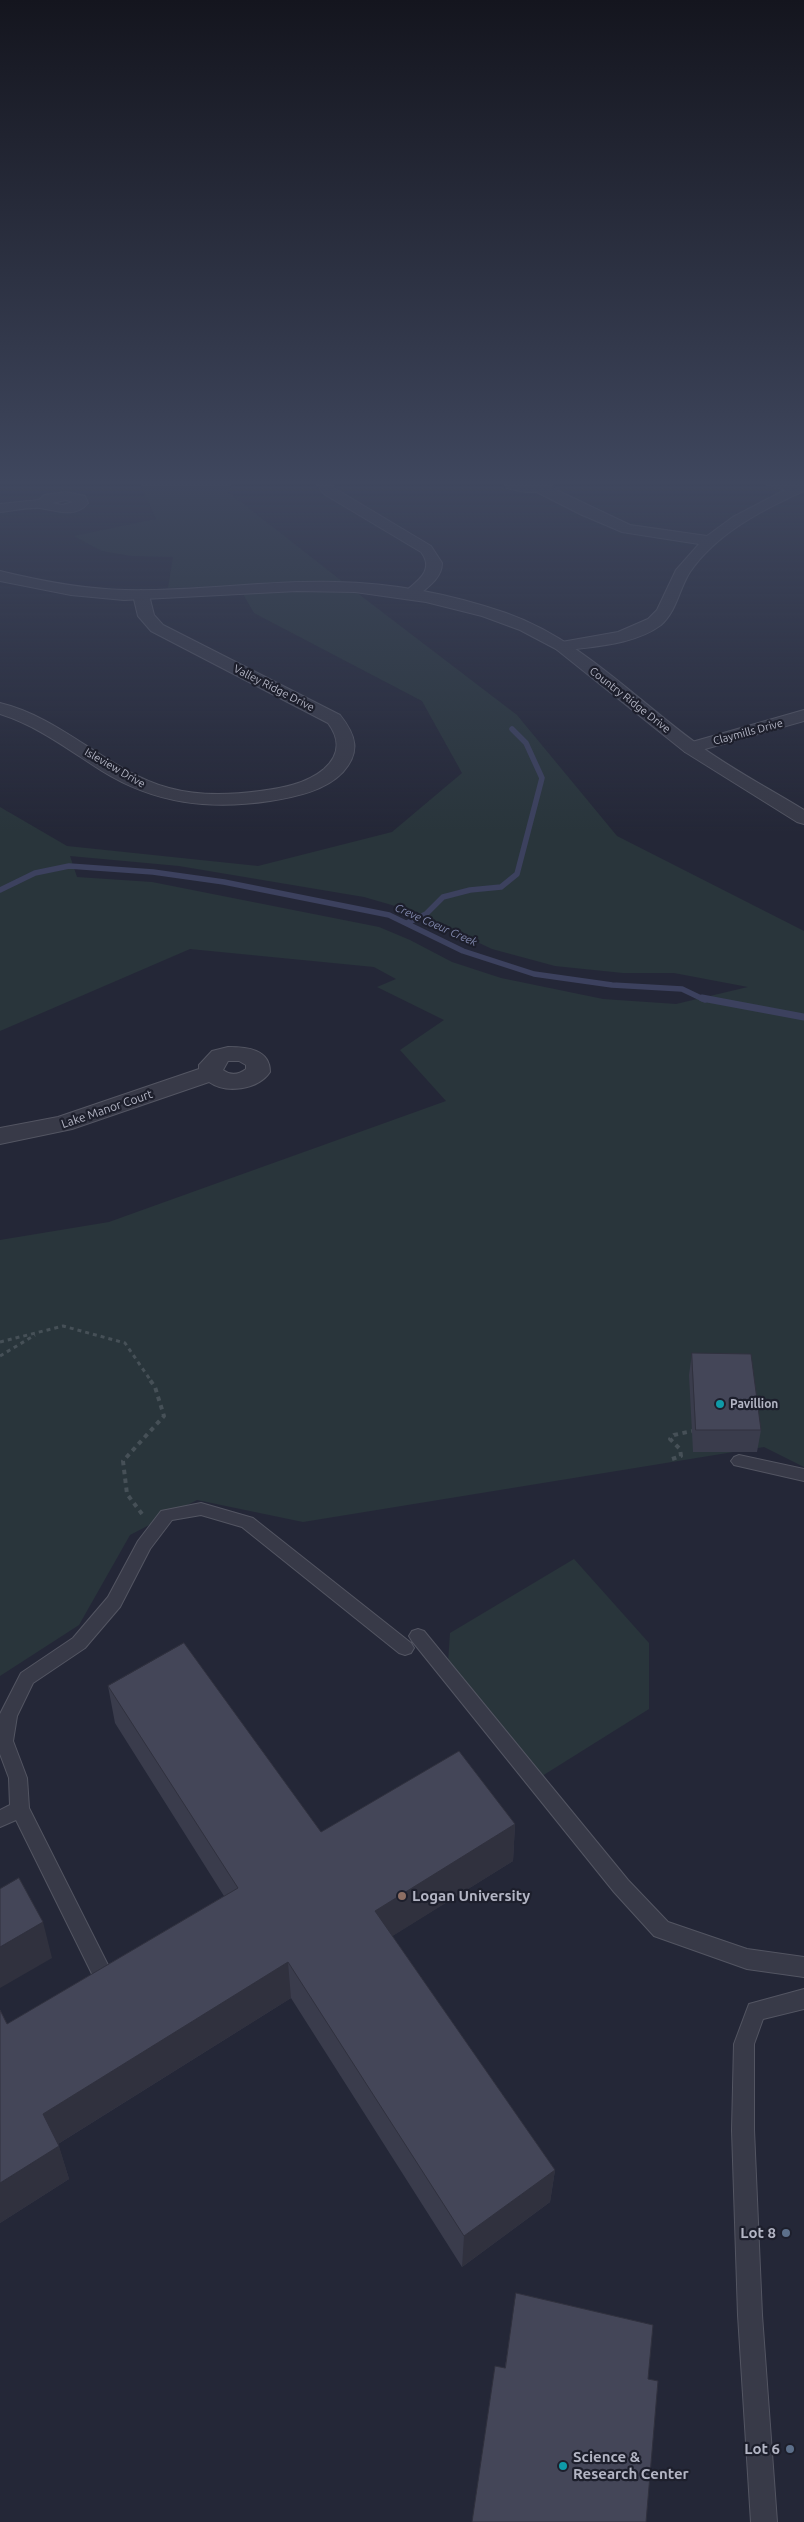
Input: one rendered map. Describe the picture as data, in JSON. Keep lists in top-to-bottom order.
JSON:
{
  "streets": {
    "street": [
      "Valley Ridge Drive",
      "Country Ridge Drive",
      "Claymills Drive",
      "Isleview Drive",
      "Lake Manor Court"
    ]
  },
  "crossings": [
    ["Valley Ridge Drive", "Isleview Drive"],
    ["Country Ridge Drive", "Claymills Drive"]
  ],
  "water": ["Creve Coeur Creek"],
  "places": [
    "Pavillion",
    "Logan University",
    "Lot 8",
    "Lot 6",
    "Science & Research Center"
  ]
}
